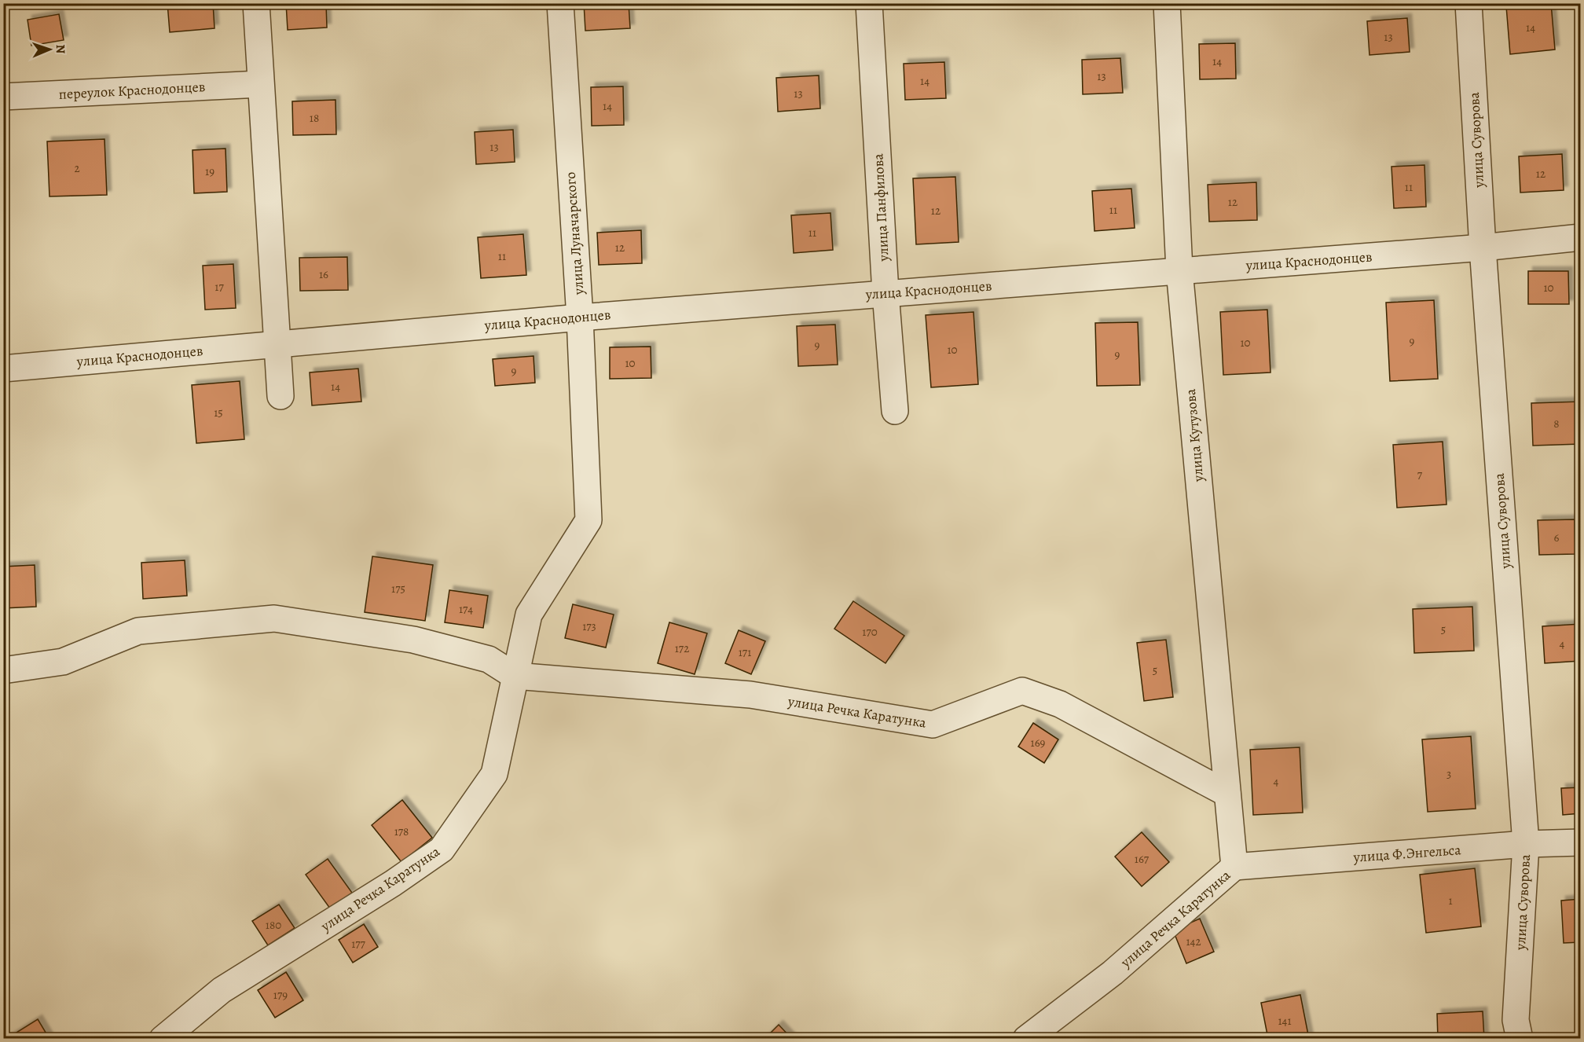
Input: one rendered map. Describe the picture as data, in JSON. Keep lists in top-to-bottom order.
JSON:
{
  "streets": {
    "street": [
      "переулок Краснодонцев",
      "улица Суворова",
      "улица Панфилова",
      "улица Луначарского",
      "улица Краснодонцев",
      "улица Кутузова",
      "улица Речка Каратунка",
      "улица Ф.Энгельса"
    ]
  },
  "crossings": [
    ["улица Суворова", "улица Краснодонцев"],
    ["улица Суворова", "улица Ф.Энгельса"],
    ["улица Панфилова", "улица Краснодонцев"],
    ["улица Луначарского", "улица Краснодонцев"],
    ["улица Луначарского", "улица Речка Каратунка"],
    ["улица Краснодонцев", "улица Кутузова"],
    ["улица Кутузова", "улица Речка Каратунка"],
    ["улица Кутузова", "улица Ф.Энгельса"],
    ["улица Речка Каратунка", "улица Ф.Энгельса"]
  ],
  "house_numbers": [
    "14",
    "13",
    "14",
    "13",
    "14",
    "13",
    "14",
    "18",
    "13",
    "2",
    "19",
    "12",
    "11",
    "12",
    "11",
    "12",
    "11",
    "12",
    "11",
    "16",
    "17",
    "10",
    "9",
    "10",
    "9",
    "10",
    "9",
    "10",
    "9",
    "14",
    "15",
    "8",
    "7",
    "6",
    "175",
    "174",
    "173",
    "5",
    "170",
    "4",
    "172",
    "171",
    "5",
    "169",
    "3",
    "4",
    "178",
    "167",
    "1",
    "180",
    "142",
    "177",
    "179",
    "141"
  ],
  "north": "right"
}
